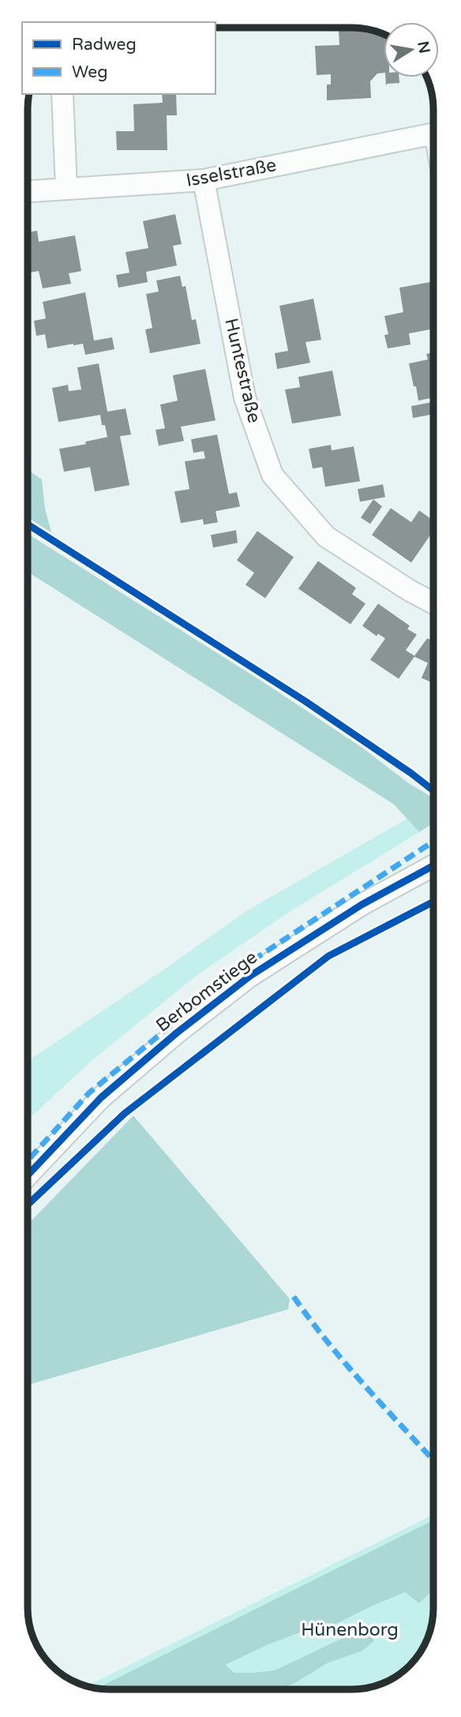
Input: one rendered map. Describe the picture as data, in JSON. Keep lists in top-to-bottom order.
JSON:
{
  "streets": {
    "street": ["Isselstraße", "Huntestraße", "Berbomstiege"]
  },
  "crossings": [
    ["Isselstraße", "Huntestraße"]
  ],
  "parks": ["Hünenborg"],
  "legend": ["Radweg", "Weg"],
  "north": "right"
}
